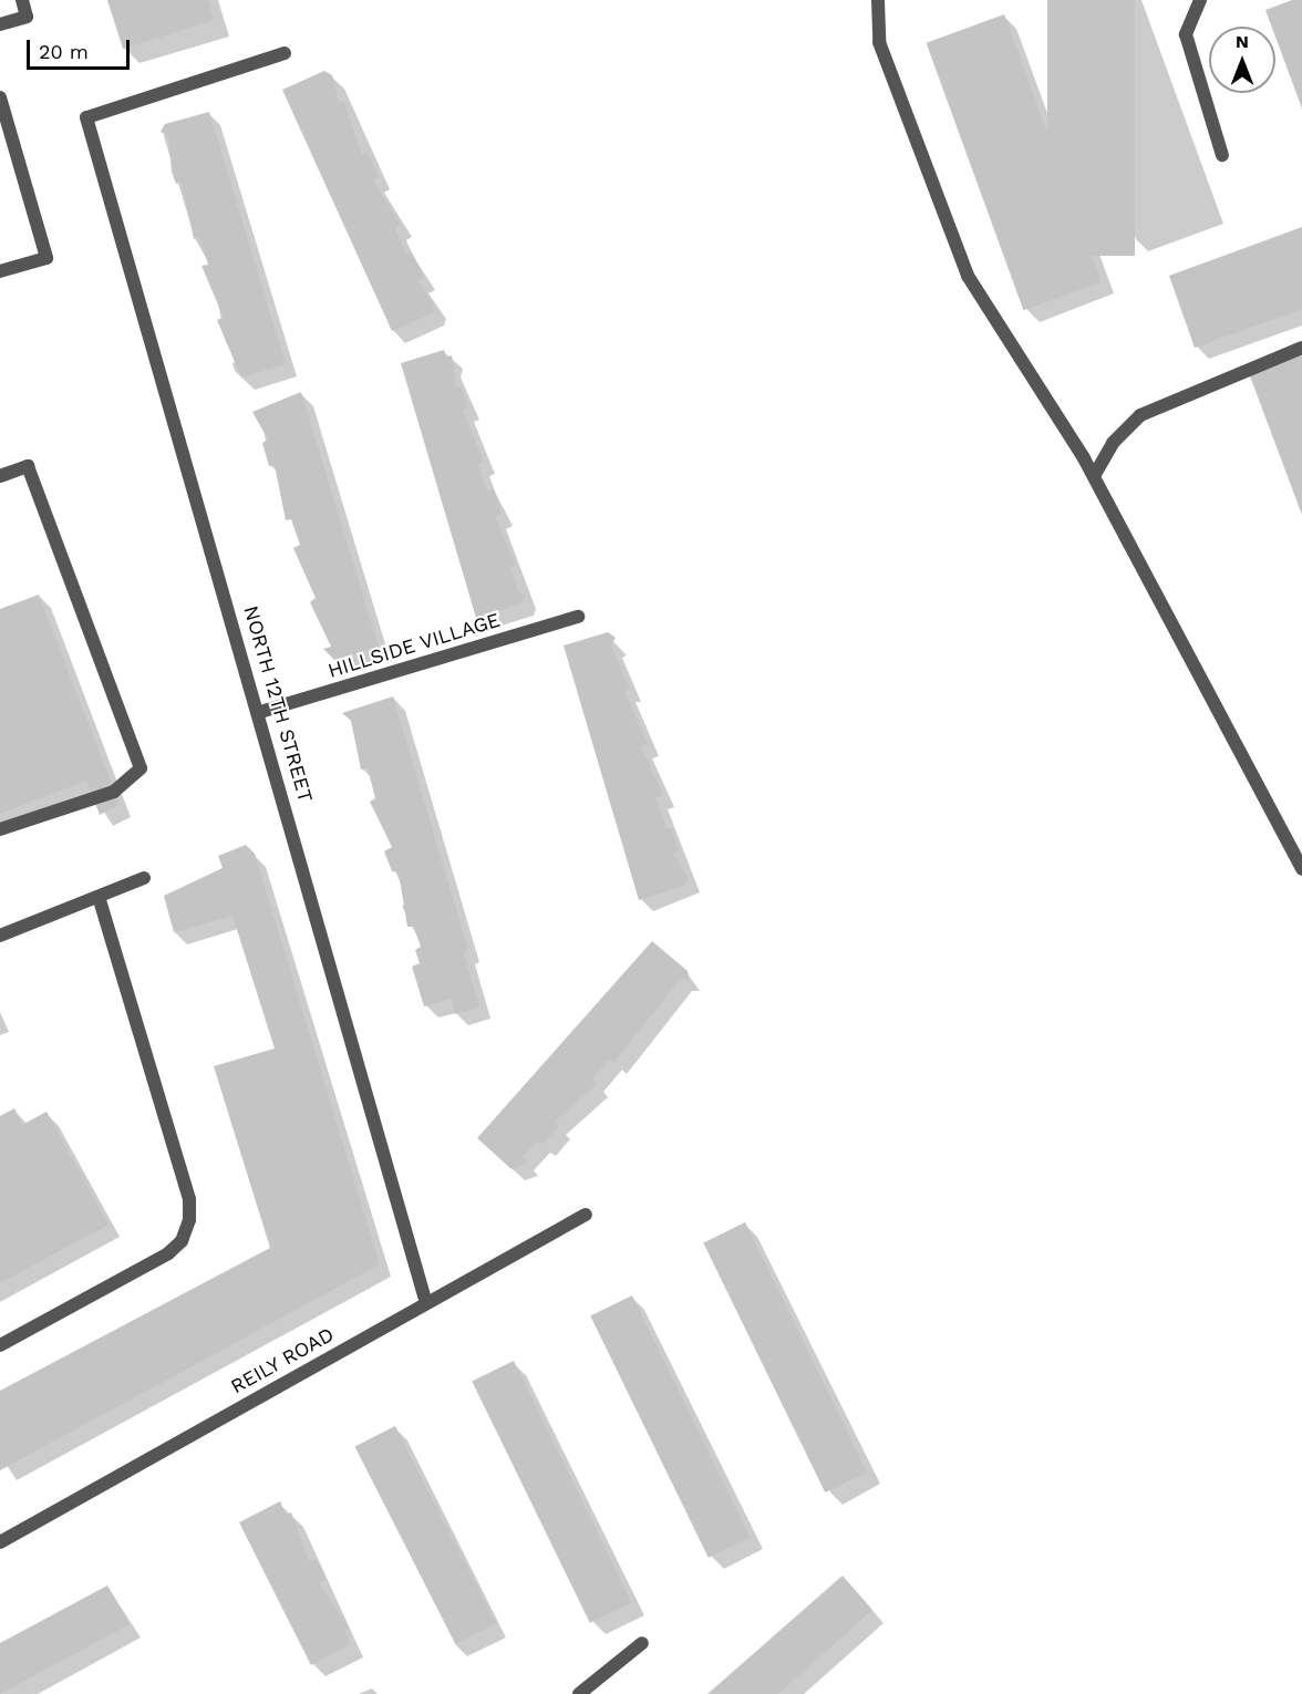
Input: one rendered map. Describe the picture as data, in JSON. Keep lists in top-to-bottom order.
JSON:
{
  "streets": {
    "street": ["HILLSIDE VILLAGE", "NORTH 12TH STREET", "REILY ROAD"]
  },
  "crossings": [
    ["HILLSIDE VILLAGE", "NORTH 12TH STREET"],
    ["NORTH 12TH STREET", "REILY ROAD"]
  ],
  "scale_bar": "20 m",
  "north": "top"
}
